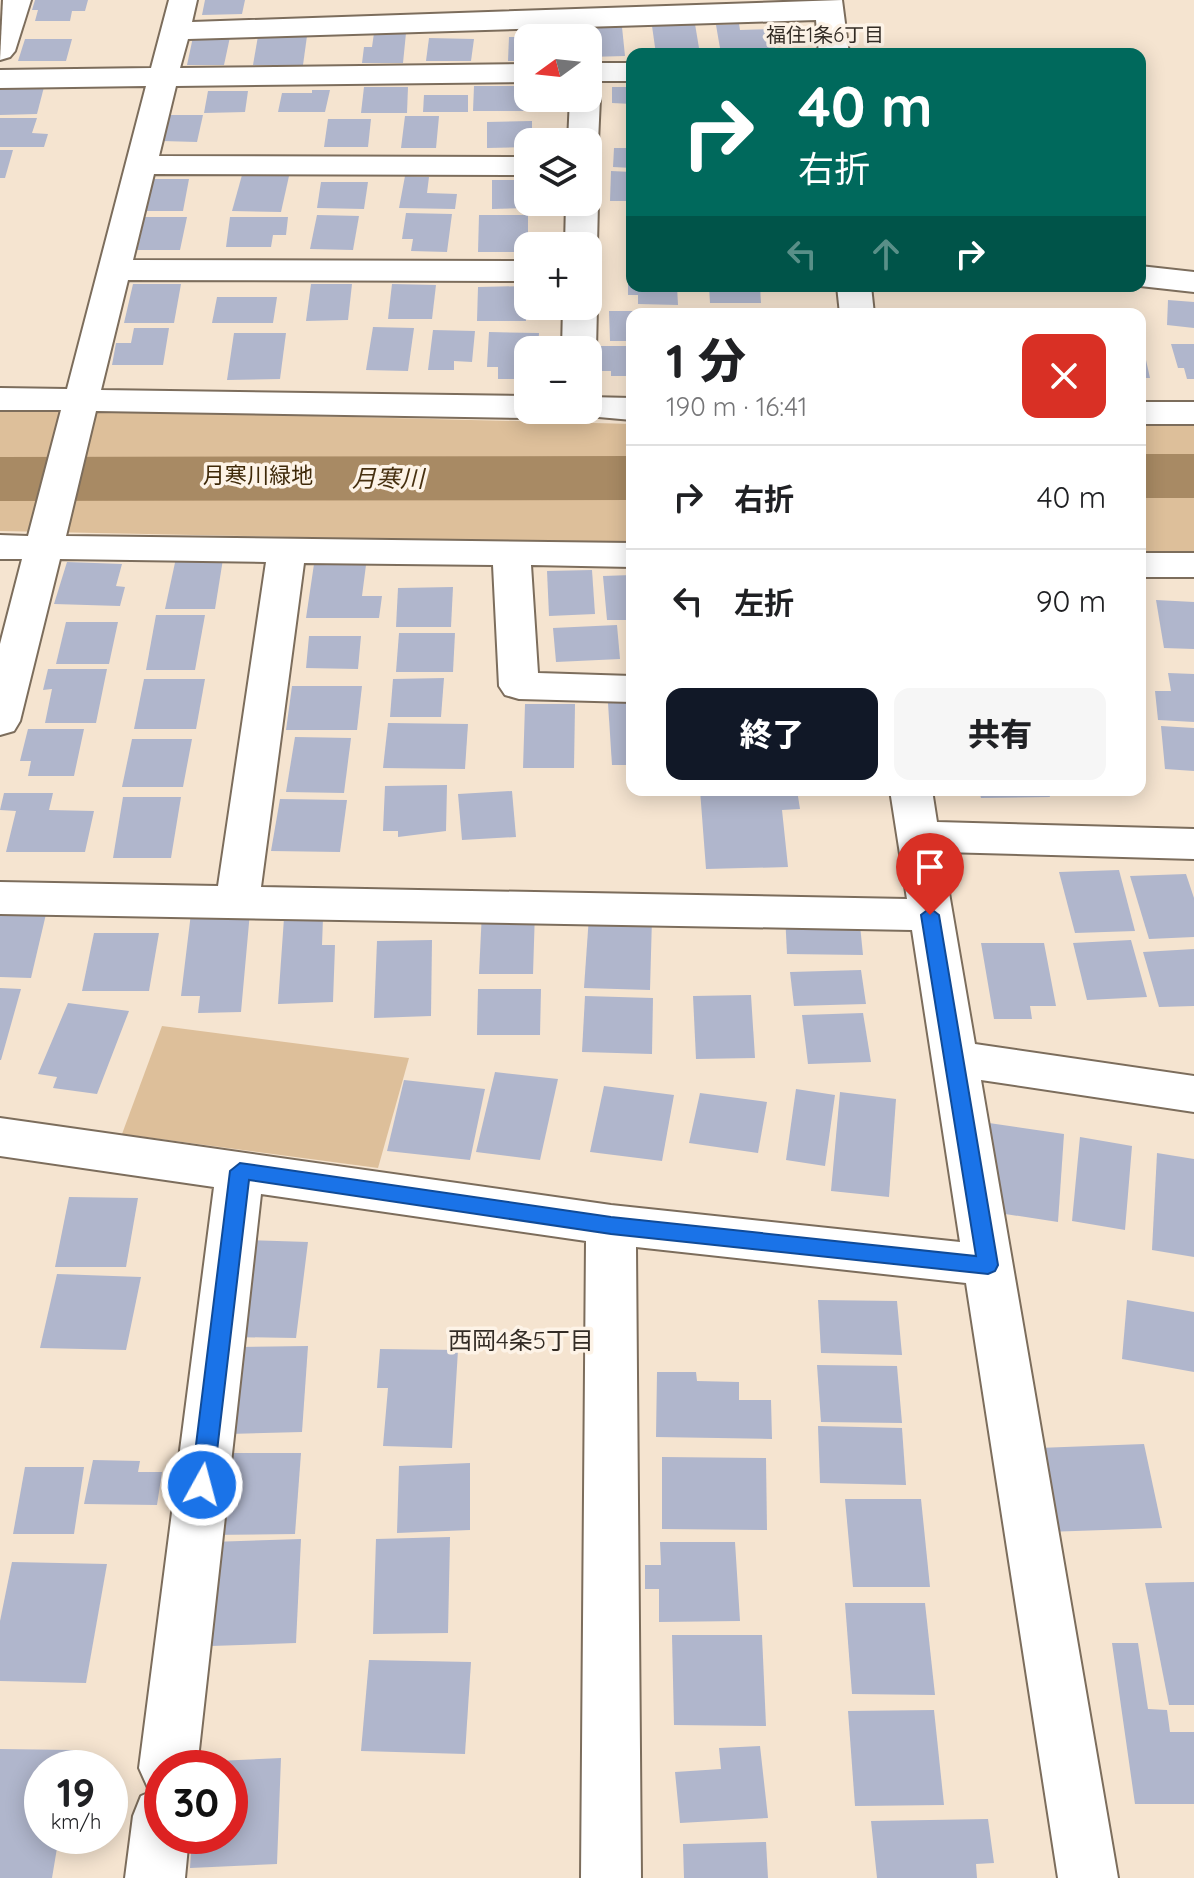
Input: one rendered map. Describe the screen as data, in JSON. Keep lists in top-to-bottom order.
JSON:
{
  "districts": ["福住1条6丁目", "西岡4条5丁目"],
  "water": ["月寒川"],
  "parks": ["月寒川緑地"],
  "north": "left",
  "page": {
    "map_buttons": ["+", "−"],
    "turn": ["40 m", "右折"],
    "heading": ["1 分", "190 m · 16:41"],
    "list": [
      {
        "name": "右折",
        "value": "40 m"
      },
      {
        "name": "左折",
        "value": "90 m"
      }
    ],
    "buttons": ["終了", "共有"],
    "speed": "19 km/h",
    "limit": "30"
  }
}
